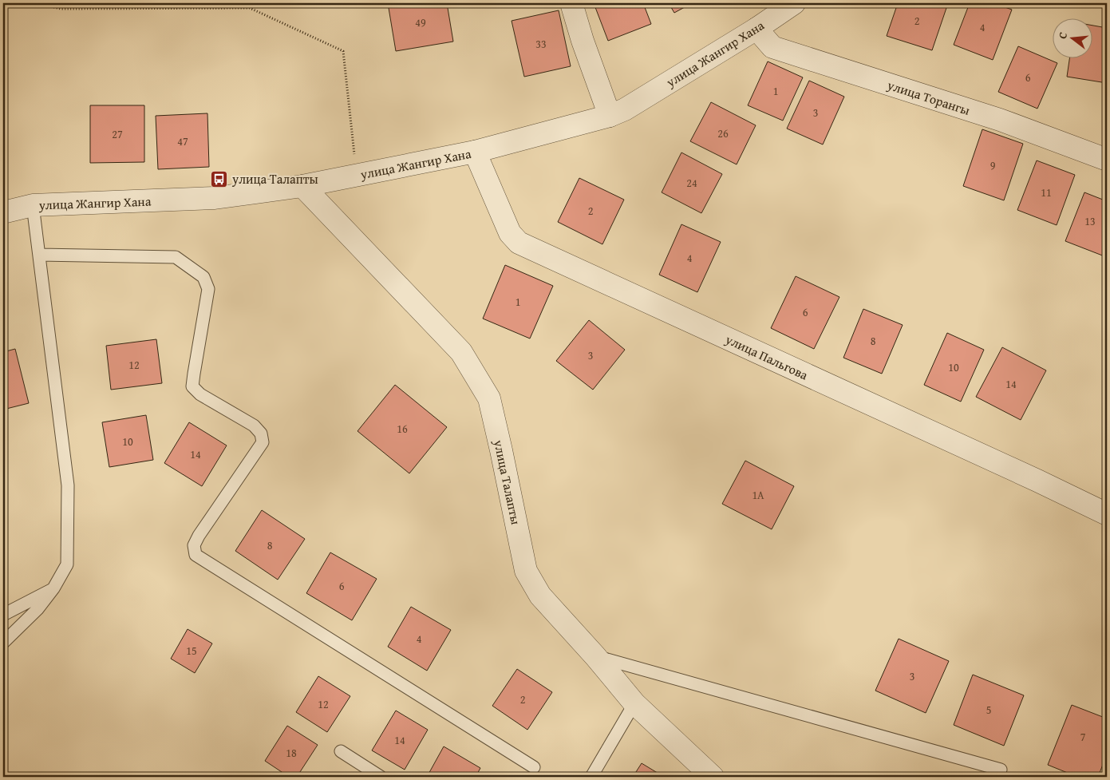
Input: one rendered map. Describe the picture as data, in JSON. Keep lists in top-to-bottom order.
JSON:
{
  "streets": {
    "street": [
      "улица Жангир Хана",
      "улица Торангы",
      "улица Пальгова",
      "улица Талапты"
    ]
  },
  "crossings": [
    ["улица Жангир Хана", "улица Торангы"],
    ["улица Жангир Хана", "улица Пальгова"],
    ["улица Жангир Хана", "улица Талапты"]
  ],
  "places": {
    "bus stop": ["улица Талапты"]
  },
  "house_numbers": [
    "2",
    "49",
    "4",
    "33",
    "6",
    "1",
    "3",
    "26",
    "27",
    "47",
    "9",
    "24",
    "11",
    "2",
    "13",
    "4",
    "1",
    "6",
    "8",
    "3",
    "12",
    "10",
    "14",
    "16",
    "10",
    "14",
    "1А",
    "8",
    "6",
    "4",
    "15",
    "3",
    "2",
    "12",
    "5",
    "7",
    "14",
    "18"
  ],
  "north": "left"
}
